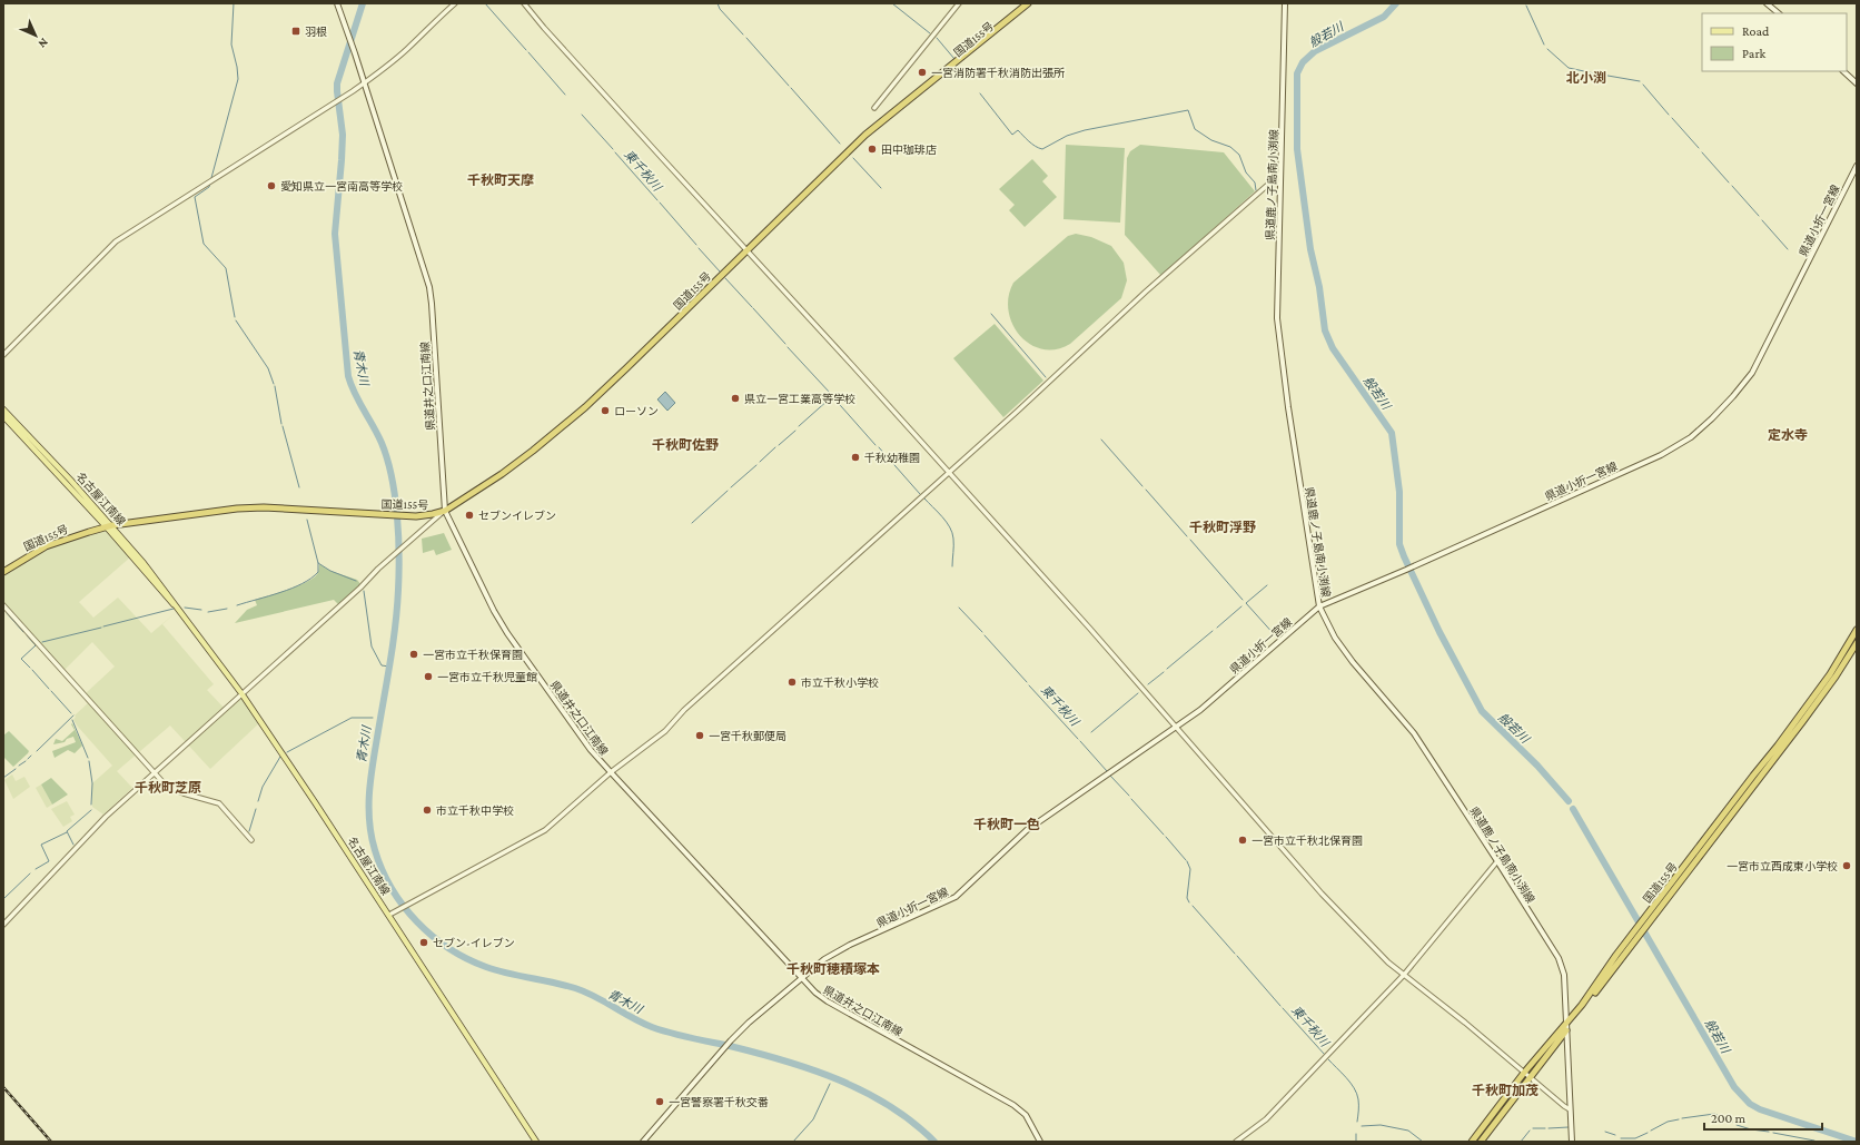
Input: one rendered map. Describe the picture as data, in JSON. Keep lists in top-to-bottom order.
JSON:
{
  "streets": {
    "highway": ["国道155号"],
    "main road": [
      "県道鹿ノ子島南小渕線",
      "県道小折一宮線",
      "県道井之口江南線",
      "名古屋江南線"
    ]
  },
  "crossings": [
    ["国道155号", "県道鹿ノ子島南小渕線"],
    ["国道155号", "県道井之口江南線"],
    ["国道155号", "名古屋江南線"],
    ["県道鹿ノ子島南小渕線", "県道小折一宮線"],
    ["県道小折一宮線", "県道井之口江南線"]
  ],
  "districts": [
    "北小渕",
    "千秋町天摩",
    "定水寺",
    "千秋町佐野",
    "千秋町浮野",
    "千秋町芝原",
    "千秋町一色",
    "千秋町穂積塚本",
    "千秋町加茂"
  ],
  "water": ["般若川", "東千秋川", "青木川"],
  "places": {
    "transit": ["羽根"],
    "other": [
      "一宮消防署千秋消防出張所",
      "田中珈琲店",
      "愛知県立一宮南高等学校",
      "県立一宮工業高等学校",
      "ローソン",
      "千秋幼稚園",
      "セブンイレブン",
      "一宮市立千秋保育園",
      "一宮市立千秋児童館",
      "市立千秋小学校",
      "一宮千秋郵便局",
      "市立千秋中学校",
      "一宮市立千秋北保育園",
      "一宮市立西成東小学校",
      "セブン-イレブン",
      "一宮警察署千秋交番"
    ]
  },
  "legend": ["Road", "Park"],
  "scale_bar": "200 m",
  "north": "bottom right"
}
